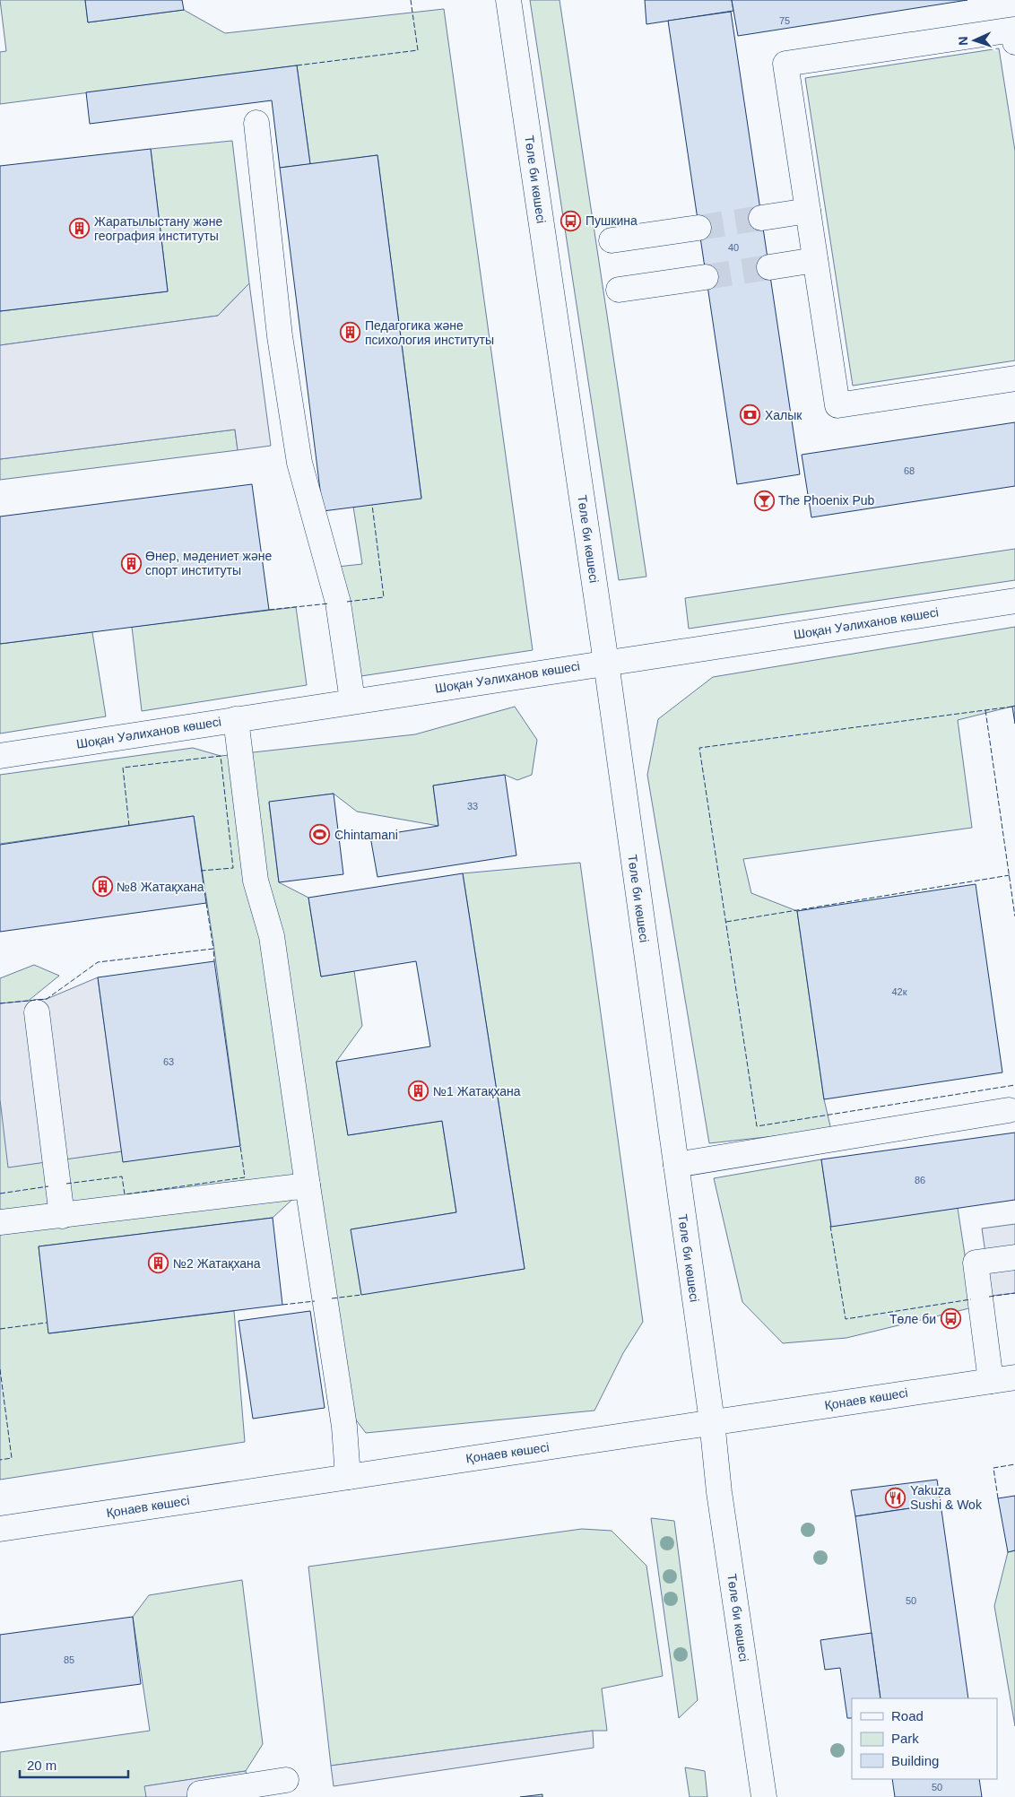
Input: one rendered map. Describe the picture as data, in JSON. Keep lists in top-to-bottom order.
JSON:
{
  "streets": {
    "street": ["Төле би көшесі", "Шоқан Уәлиханов көшесі", "Қонаев көшесі"]
  },
  "crossings": [
    ["Төле би көшесі", "Шоқан Уәлиханов көшесі"],
    ["Төле би көшесі", "Қонаев көшесі"]
  ],
  "places": {
    "bus stop": ["Пушкина", "Төле би"],
    "building": [
      "Жаратылыстану және география институты",
      "Педагогика және психология институты",
      "Өнер, мәдениет және спорт институты",
      "№8 Жатақхана",
      "№1 Жатақхана",
      "№2 Жатақхана"
    ],
    "bank": ["Халык"],
    "bar": ["The Phoenix Pub"],
    "sports": ["Chintamani"],
    "restaurant": ["Yakuza Sushi & Wok"]
  },
  "house_numbers": [
    "75",
    "40",
    "68",
    "33",
    "42к",
    "63",
    "86",
    "50",
    "85",
    "50"
  ],
  "legend": ["Road", "Park", "Building"],
  "scale_bar": "20 m",
  "north": "left"
}
